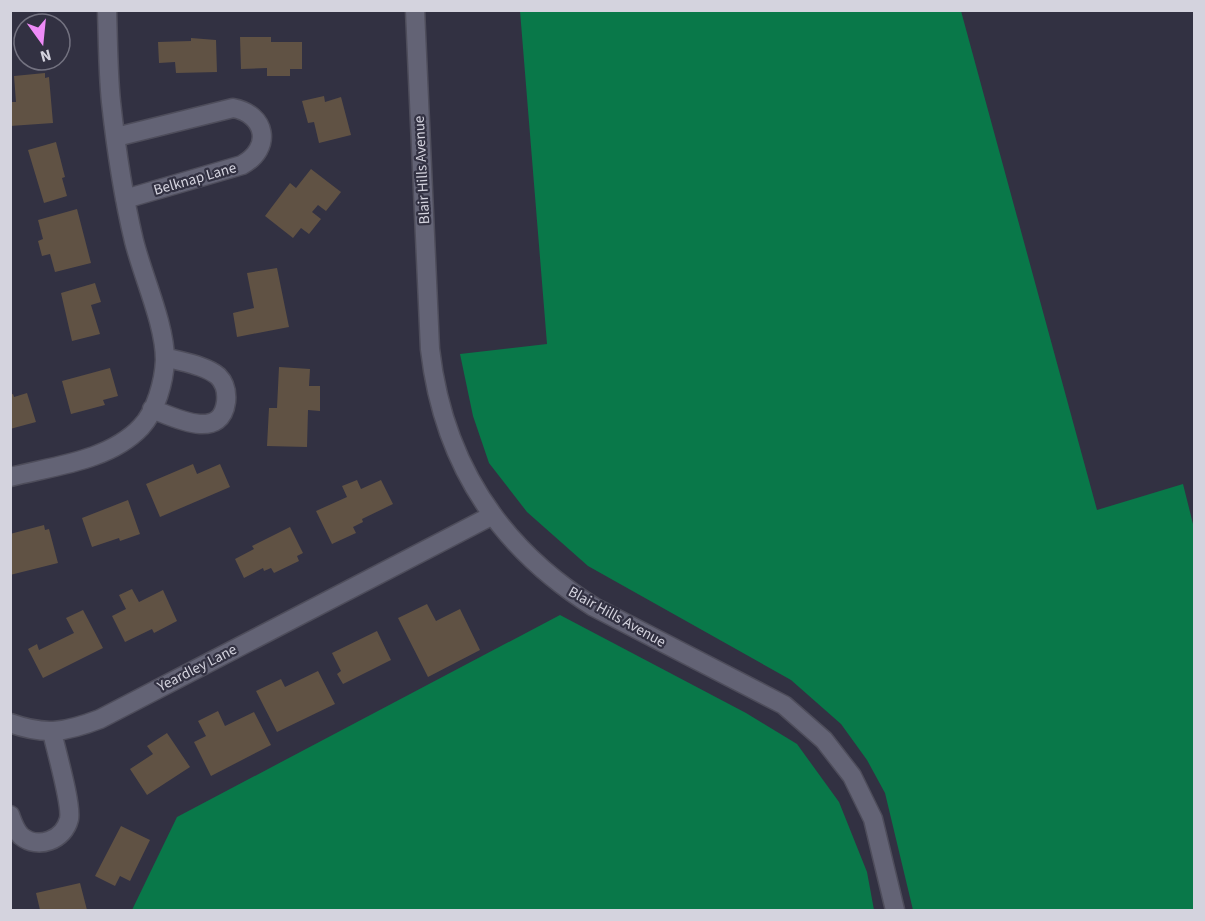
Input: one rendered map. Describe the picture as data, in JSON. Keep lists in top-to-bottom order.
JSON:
{
  "streets": {
    "street": ["Blair Hills Avenue", "Belknap Lane", "Yeardley Lane"]
  },
  "crossings": [
    ["Blair Hills Avenue", "Yeardley Lane"]
  ],
  "north": "bottom"
}
